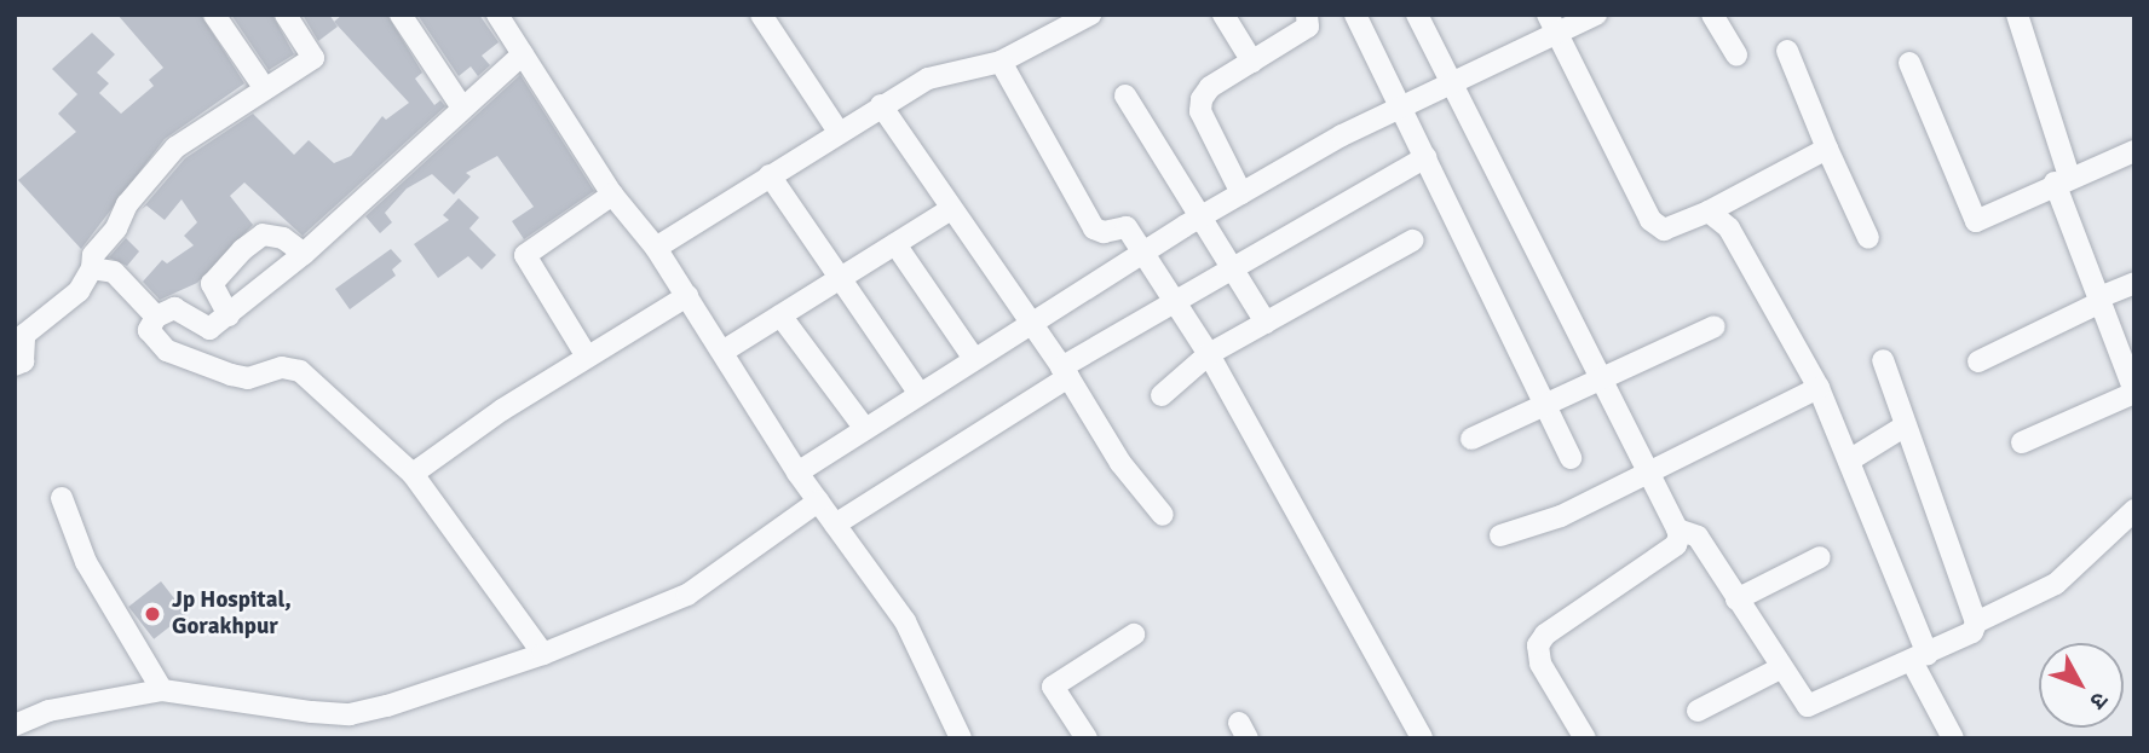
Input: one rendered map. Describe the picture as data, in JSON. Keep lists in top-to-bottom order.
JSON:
{
  "places": ["Jp Hospital, Gorakhpur"],
  "north": "bottom right"
}
